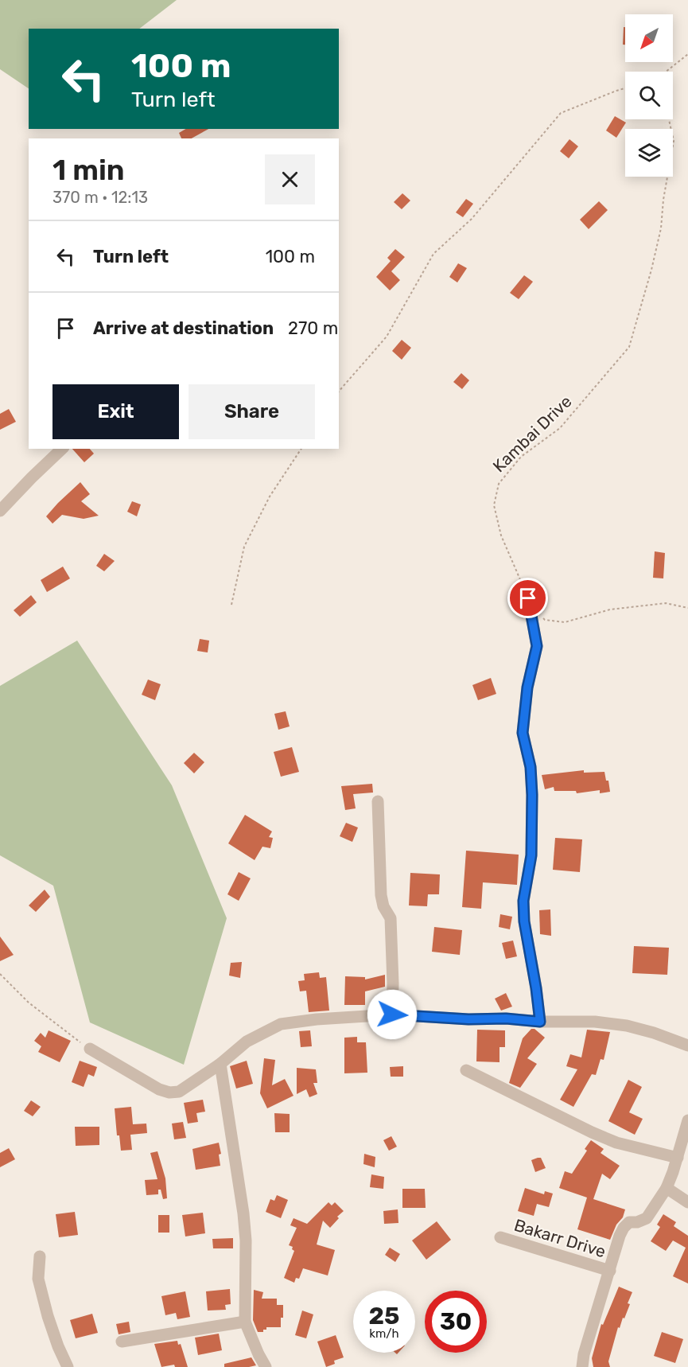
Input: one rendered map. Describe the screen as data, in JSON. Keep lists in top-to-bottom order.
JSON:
{
  "streets": {
    "street": ["Bakarr Drive"],
    "path": ["Kambai Drive"]
  },
  "north": "bottom left",
  "page": {
    "turn": ["100 m", "Turn left"],
    "heading": ["1 min", "370 m · 12:13"],
    "list": [
      {
        "name": "Turn left",
        "value": "100 m"
      },
      {
        "name": "Arrive at destination",
        "value": "270 m"
      }
    ],
    "buttons": ["Exit", "Share"],
    "speed": "25 km/h",
    "limit": "30"
  }
}
